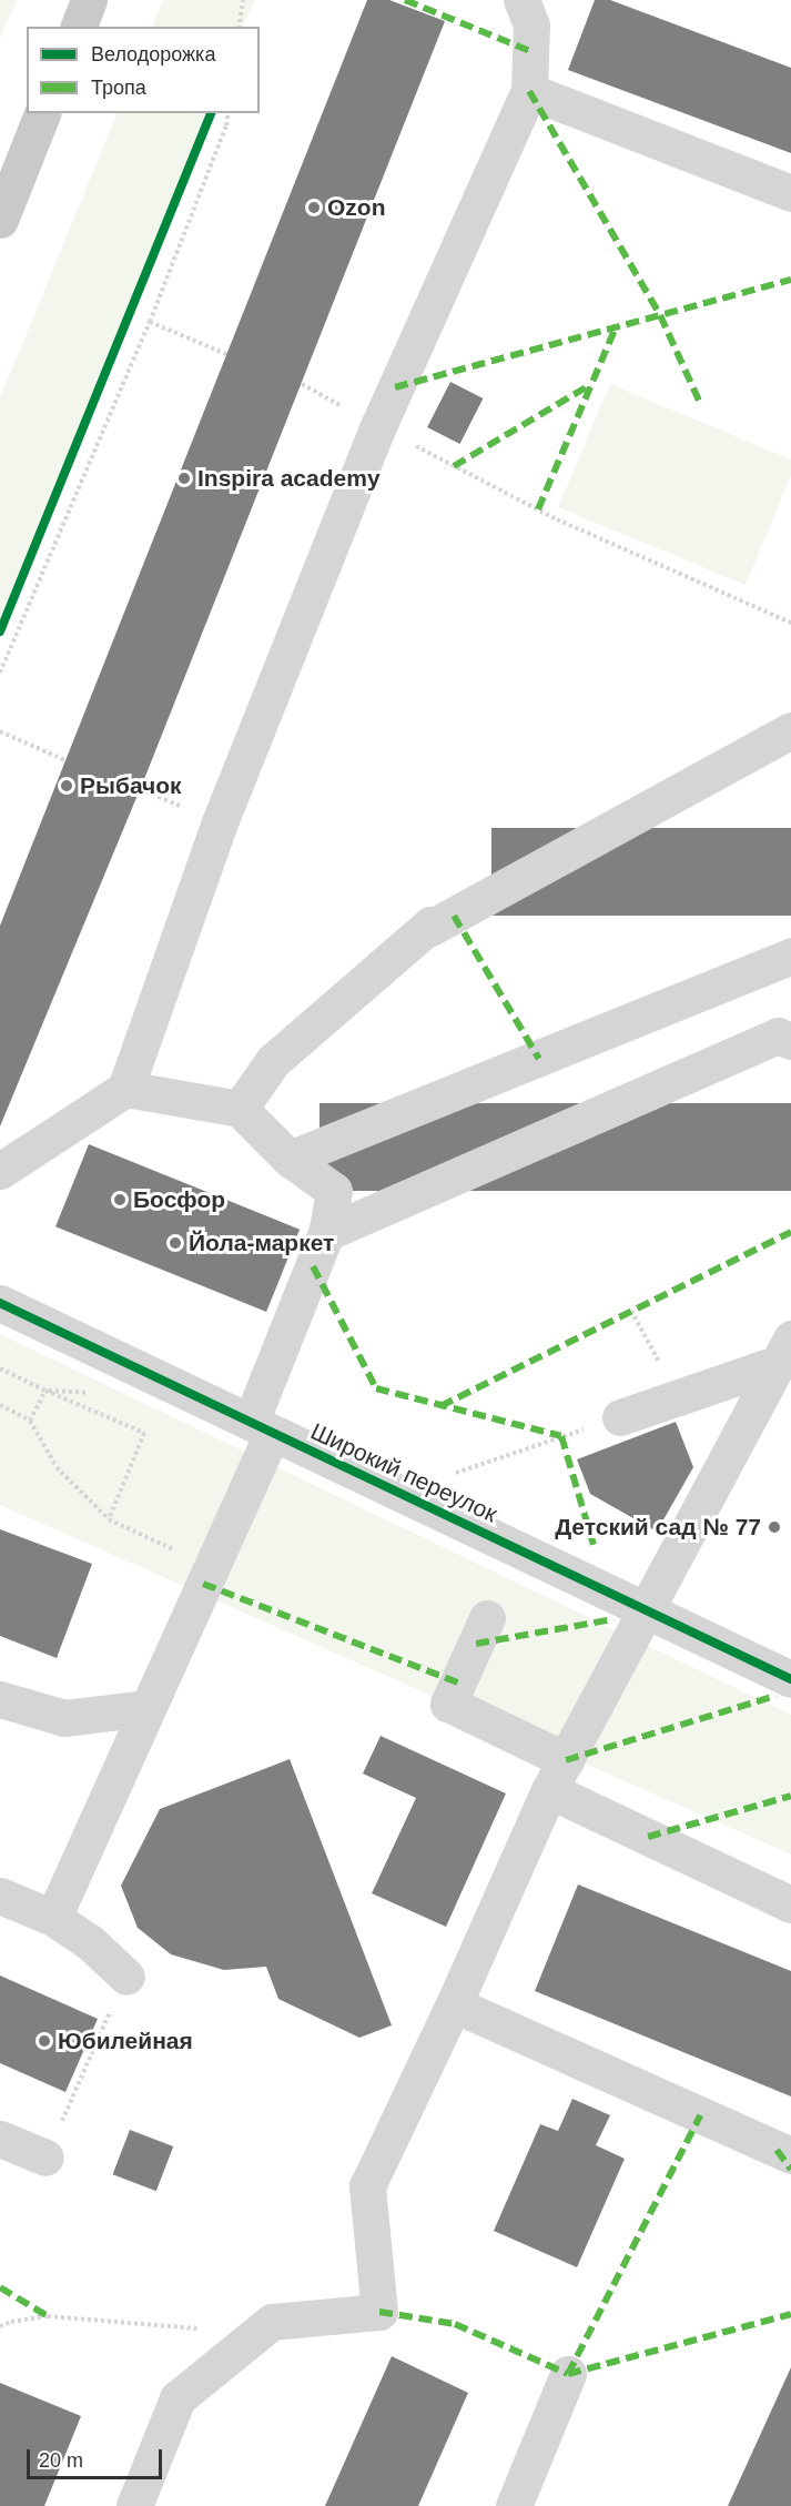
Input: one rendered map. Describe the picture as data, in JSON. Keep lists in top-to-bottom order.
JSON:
{
  "streets": {
    "street": ["Широкий переулок"]
  },
  "places": [
    "Ozon",
    "Inspira academy",
    "Рыбачок",
    "Босфор",
    "Йола-маркет",
    "Детский сад № 77",
    "Юбилейная"
  ],
  "legend": ["Велодорожка", "Тропа"],
  "scale_bar": "20 m"
}
